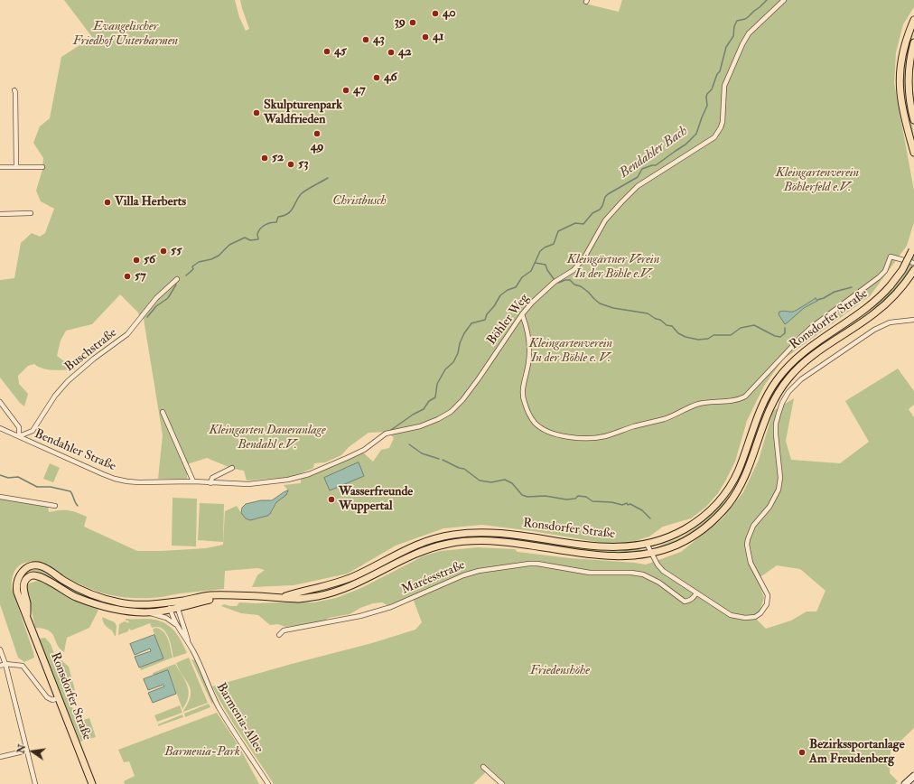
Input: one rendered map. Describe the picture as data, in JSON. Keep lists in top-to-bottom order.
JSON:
{
  "streets": {
    "main road": ["Ronsdorfer Straße"],
    "street": [
      "Böhler Weg",
      "Buschstraße",
      "Bendahler Straße",
      "Maréesstraße",
      "Barmenia-Allee"
    ]
  },
  "crossings": [
    ["Böhler Weg", "Bendahler Straße"],
    ["Ronsdorfer Straße", "Barmenia-Allee"],
    ["Buschstraße", "Bendahler Straße"]
  ],
  "water": ["Bendahler Bach"],
  "parks": [
    "Evangelischer Friedhof Unterbarmen",
    "Kleingartenverein Böhlerfeld e.V.",
    "Christbusch",
    "Kleingärtner Verein In der Böhle e.V.",
    "Kleingartenverein In der Böhle e. V.",
    "Kleingarten Daueranlage Bendahl e.V.",
    "Friedenshöhe",
    "Barmenia-Park"
  ],
  "places": [
    "40",
    "39",
    "41",
    "43",
    "45",
    "42",
    "46",
    "47",
    "Skulpturenpark Waldfrieden",
    "49",
    "52",
    "53",
    "Villa Herberts",
    "55",
    "56",
    "57",
    "Wasserfreunde Wuppertal",
    "Bezirkssportanlage Am Freudenberg"
  ],
  "north": "left"
}
